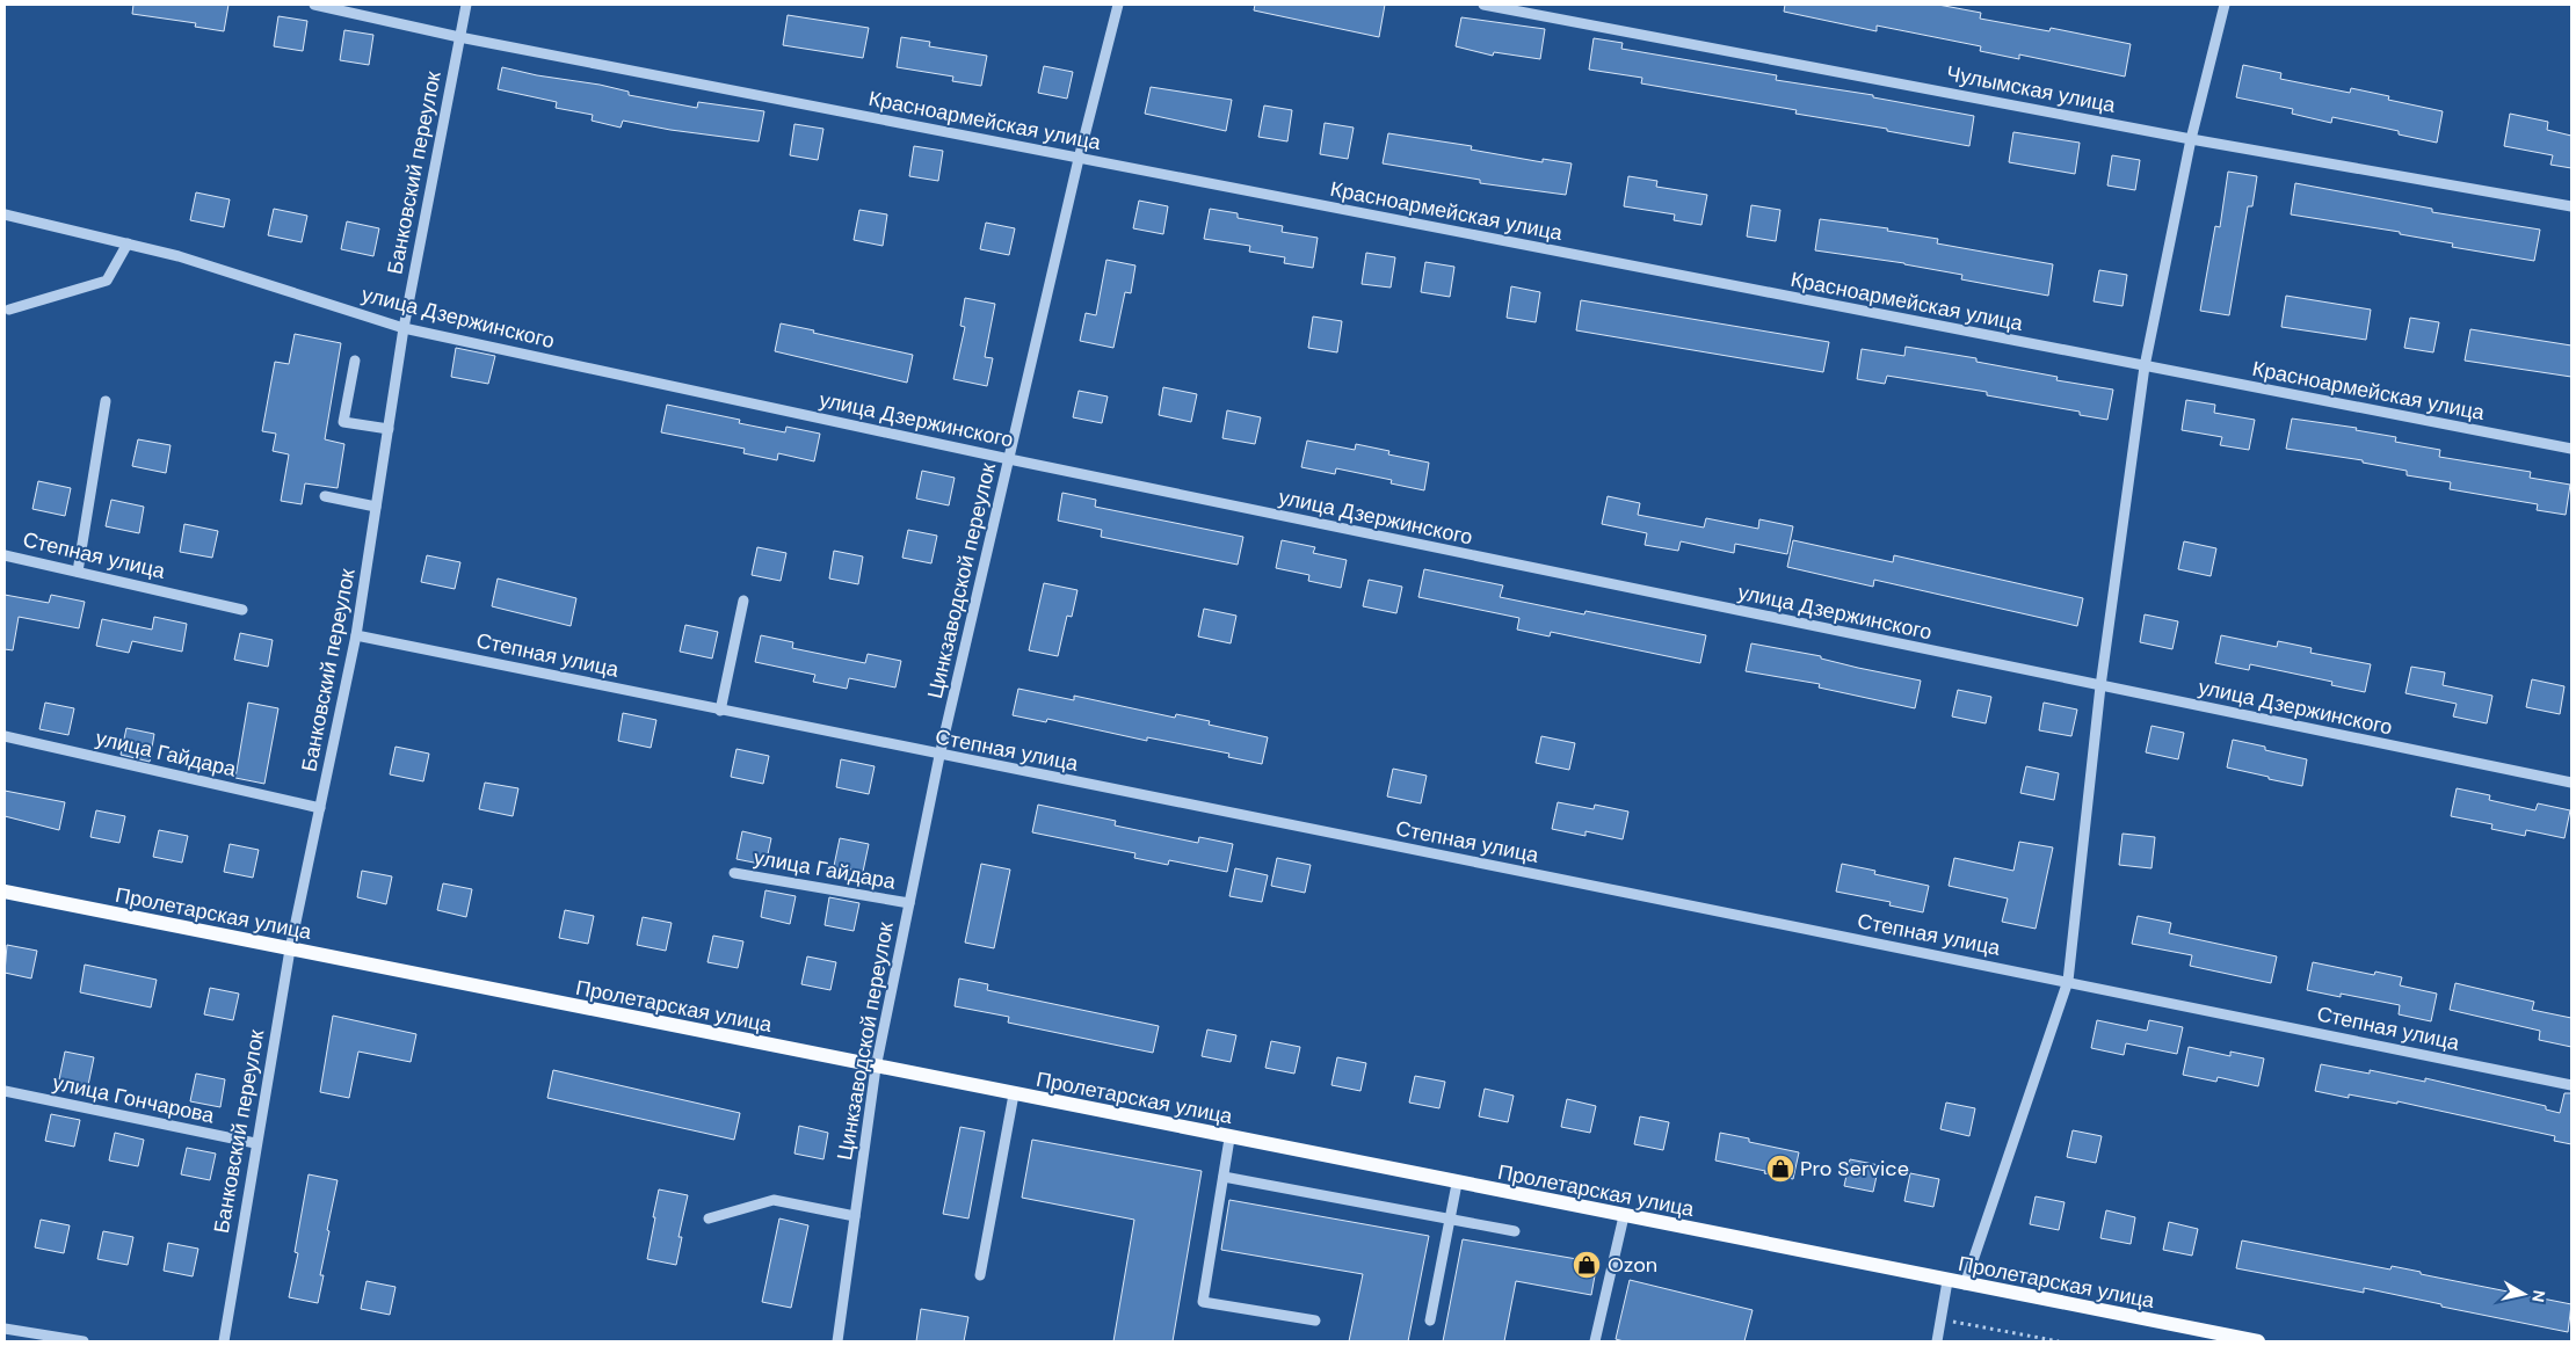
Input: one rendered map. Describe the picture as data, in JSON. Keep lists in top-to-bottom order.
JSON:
{
  "streets": {
    "main road": ["Пролетарская улица"],
    "street": [
      "Чулымская улица",
      "Красноармейская улица",
      "Банковский переулок",
      "улица Дзержинского",
      "Степная улица",
      "Цинкзаводской переулок",
      "улица Гайдара",
      "улица Гончарова"
    ]
  },
  "crossings": [
    ["Красноармейская улица", "Банковский переулок"],
    ["Красноармейская улица", "Цинкзаводской переулок"],
    ["Банковский переулок", "улица Дзержинского"],
    ["Банковский переулок", "Степная улица"],
    ["Банковский переулок", "улица Гайдара"],
    ["Банковский переулок", "Пролетарская улица"],
    ["Банковский переулок", "улица Гончарова"],
    ["улица Дзержинского", "Цинкзаводской переулок"],
    ["Степная улица", "Цинкзаводской переулок"],
    ["Цинкзаводской переулок", "улица Гайдара"],
    ["Цинкзаводской переулок", "Пролетарская улица"]
  ],
  "places": {
    "shop": ["Pro Service", "Ozon"]
  },
  "north": "right"
}
